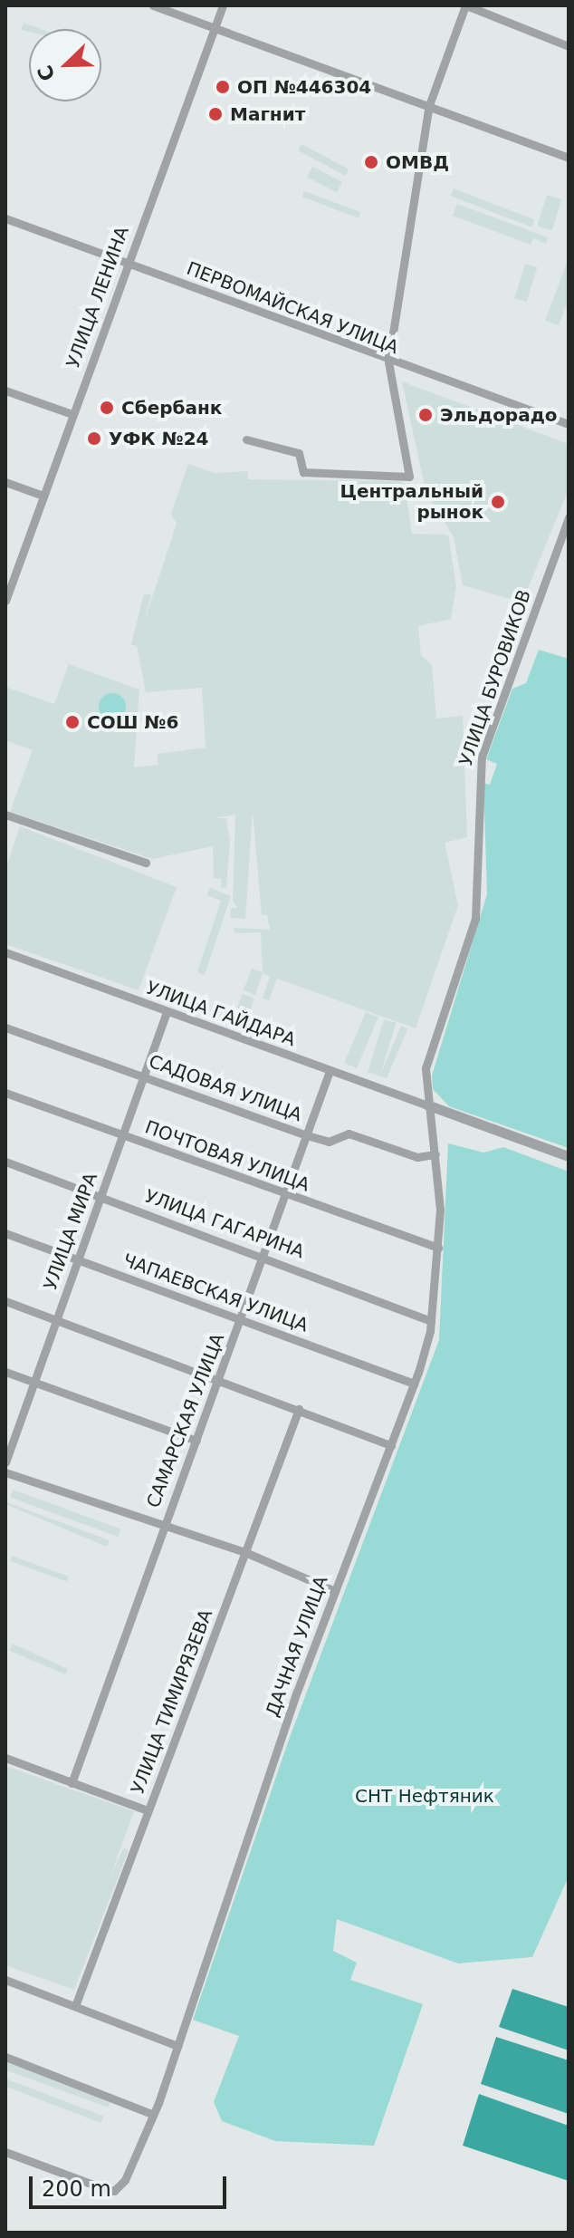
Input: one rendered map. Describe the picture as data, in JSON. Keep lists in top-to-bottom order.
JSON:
{
  "streets": {
    "street": [
      "УЛИЦА ЛЕНИНА",
      "ПЕРВОМАЙСКАЯ УЛИЦА",
      "УЛИЦА БУРОВИКОВ",
      "УЛИЦА ГАЙДАРА",
      "САДОВАЯ УЛИЦА",
      "ПОЧТОВАЯ УЛИЦА",
      "УЛИЦА ГАГАРИНА",
      "УЛИЦА МИРА",
      "ЧАПАЕВСКАЯ УЛИЦА",
      "САМАРСКАЯ УЛИЦА",
      "ДАЧНАЯ УЛИЦА",
      "УЛИЦА ТИМИРЯЗЕВА"
    ]
  },
  "crossings": [
    ["УЛИЦА ЛЕНИНА", "ПЕРВОМАЙСКАЯ УЛИЦА"],
    ["УЛИЦА БУРОВИКОВ", "УЛИЦА ГАЙДАРА"],
    ["УЛИЦА БУРОВИКОВ", "ДАЧНАЯ УЛИЦА"],
    ["УЛИЦА ГАЙДАРА", "УЛИЦА МИРА"],
    ["УЛИЦА ГАЙДАРА", "САМАРСКАЯ УЛИЦА"],
    ["УЛИЦА ГАЙДАРА", "ДАЧНАЯ УЛИЦА"],
    ["САДОВАЯ УЛИЦА", "УЛИЦА МИРА"],
    ["САДОВАЯ УЛИЦА", "САМАРСКАЯ УЛИЦА"],
    ["САДОВАЯ УЛИЦА", "ДАЧНАЯ УЛИЦА"],
    ["ПОЧТОВАЯ УЛИЦА", "УЛИЦА МИРА"],
    ["ПОЧТОВАЯ УЛИЦА", "САМАРСКАЯ УЛИЦА"],
    ["ПОЧТОВАЯ УЛИЦА", "ДАЧНАЯ УЛИЦА"],
    ["УЛИЦА ГАГАРИНА", "УЛИЦА МИРА"],
    ["УЛИЦА ГАГАРИНА", "САМАРСКАЯ УЛИЦА"],
    ["УЛИЦА ГАГАРИНА", "ДАЧНАЯ УЛИЦА"],
    ["УЛИЦА МИРА", "ЧАПАЕВСКАЯ УЛИЦА"],
    ["ЧАПАЕВСКАЯ УЛИЦА", "САМАРСКАЯ УЛИЦА"],
    ["ЧАПАЕВСКАЯ УЛИЦА", "ДАЧНАЯ УЛИЦА"]
  ],
  "parks": ["СНТ Нефтяник"],
  "places": [
    "ОП №446304",
    "Магнит",
    "ОМВД",
    "Сбербанк",
    "Эльдорадо",
    "УФК №24",
    "Центральный рынок",
    "СОШ №6"
  ],
  "scale_bar": "200 m",
  "north": "bottom left"
}
